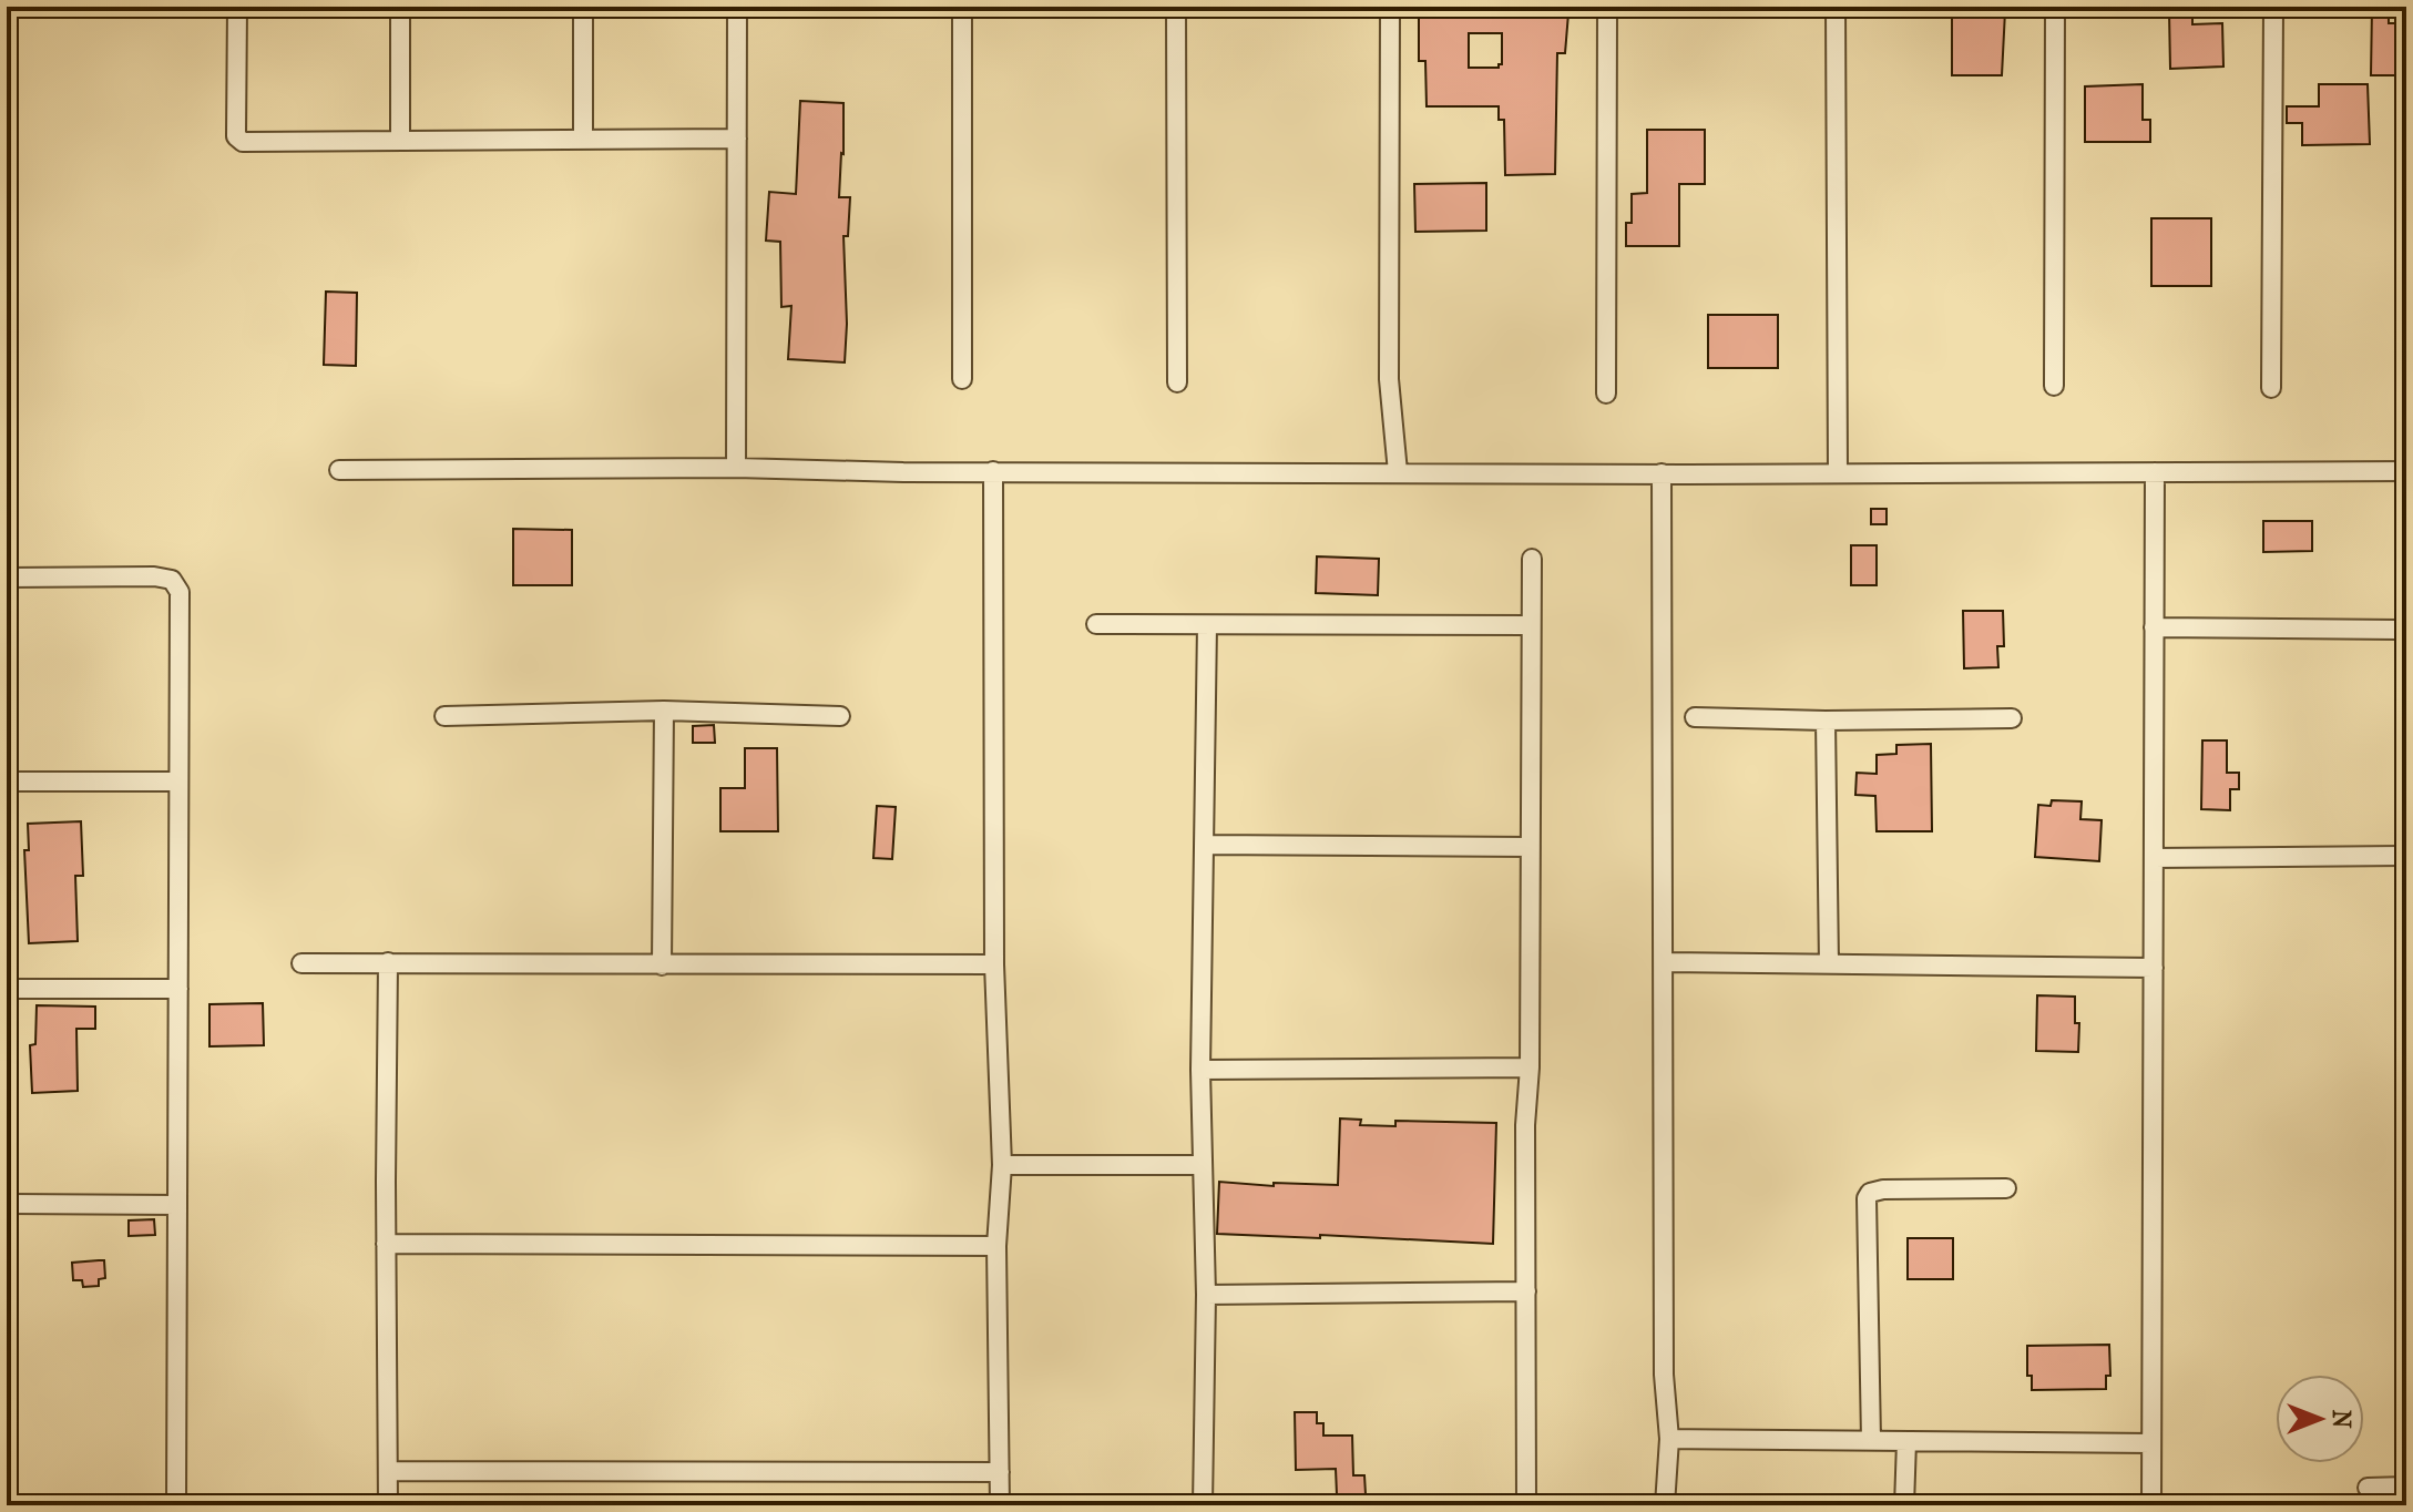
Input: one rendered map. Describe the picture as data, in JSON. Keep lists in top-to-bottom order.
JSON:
{
  "north": "right"
}
